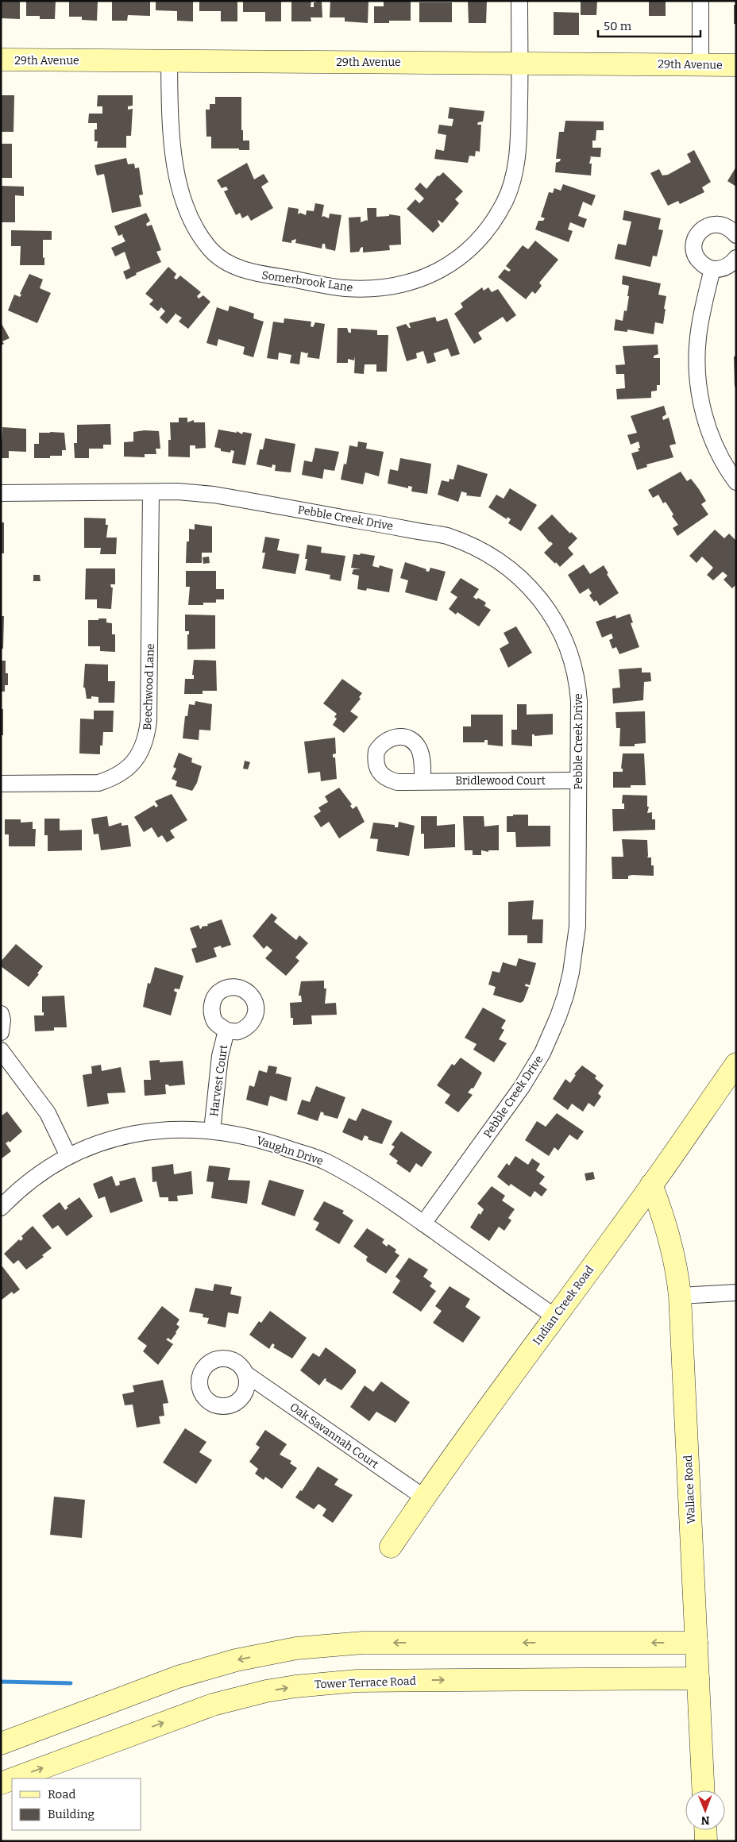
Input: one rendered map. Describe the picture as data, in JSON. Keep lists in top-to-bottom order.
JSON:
{
  "streets": {
    "street": [
      "29th Avenue",
      "Somerbrook Lane",
      "Pebble Creek Drive",
      "Beechwood Lane",
      "Bridlewood Court",
      "Harvest Court",
      "Vaughn Drive",
      "Indian Creek Road",
      "Oak Savannah Court",
      "Wallace Road",
      "Tower Terrace Road"
    ]
  },
  "crossings": [
    ["29th Avenue", "Somerbrook Lane"],
    ["Pebble Creek Drive", "Beechwood Lane"],
    ["Pebble Creek Drive", "Bridlewood Court"],
    ["Pebble Creek Drive", "Vaughn Drive"],
    ["Harvest Court", "Vaughn Drive"],
    ["Vaughn Drive", "Indian Creek Road"],
    ["Indian Creek Road", "Oak Savannah Court"],
    ["Indian Creek Road", "Wallace Road"],
    ["Wallace Road", "Tower Terrace Road"]
  ],
  "legend": ["Road", "Building"],
  "scale_bar": "50 m",
  "north": "bottom"
}
